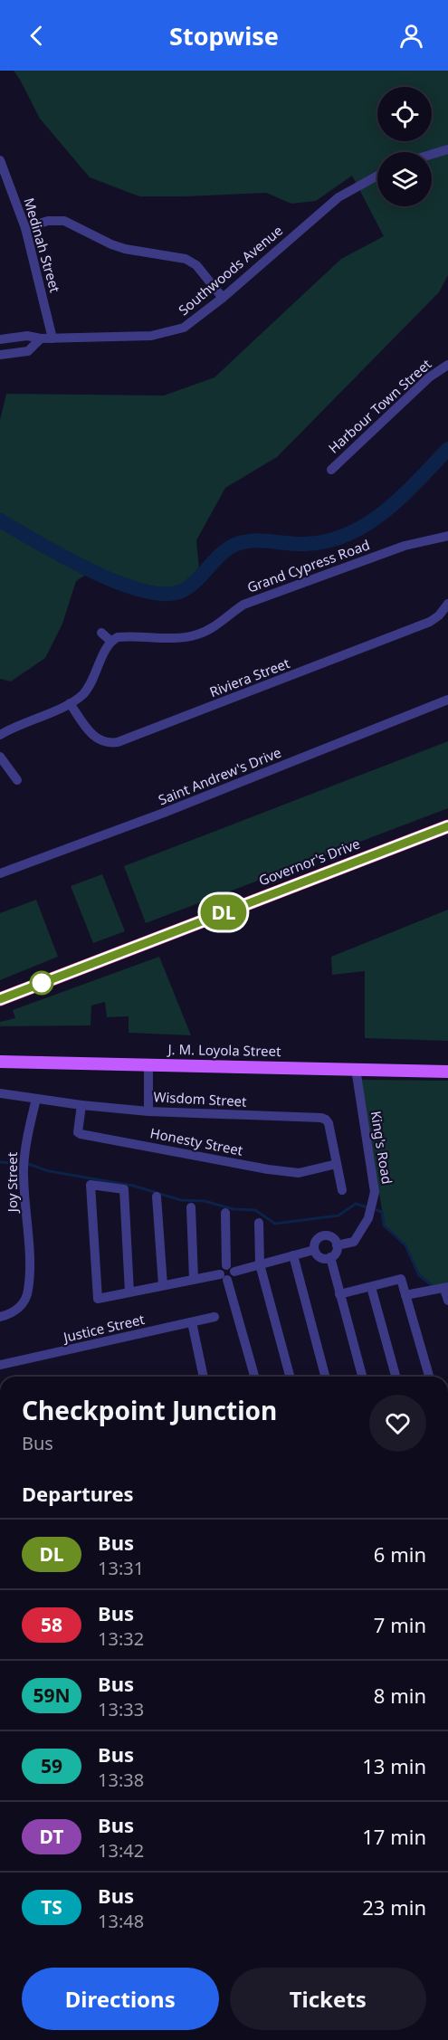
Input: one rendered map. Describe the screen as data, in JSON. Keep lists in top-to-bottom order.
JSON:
{
  "streets": {
    "highway": ["Governor's Drive"],
    "main road": ["J. M. Loyola Street"],
    "street": [
      "Medinah Street",
      "Southwoods Avenue",
      "Harbour Town Street",
      "Grand Cypress Road",
      "Riviera Street",
      "Saint Andrew's Drive",
      "Wisdom Street",
      "Honesty Street",
      "King's Road",
      "Joy Street",
      "Justice Street"
    ]
  },
  "crossings": [
    ["Medinah Street", "Southwoods Avenue"],
    ["J. M. Loyola Street", "King's Road"],
    ["Wisdom Street", "Honesty Street"],
    ["Wisdom Street", "Joy Street"]
  ],
  "lines": ["bus line DL"],
  "page": {
    "header": "Stopwise",
    "on_map": "DL",
    "heading": [
      ["Checkpoint Junction", "Bus"],
      "Departures"
    ],
    "list": [
      {
        "mark": "DL",
        "name": "Bus",
        "note": "13:31",
        "value": "6 min"
      },
      {
        "mark": "58",
        "name": "Bus",
        "note": "13:32",
        "value": "7 min"
      },
      {
        "mark": "59N",
        "name": "Bus",
        "note": "13:33",
        "value": "8 min"
      },
      {
        "mark": "59",
        "name": "Bus",
        "note": "13:38",
        "value": "13 min"
      },
      {
        "mark": "DT",
        "name": "Bus",
        "note": "13:42",
        "value": "17 min"
      },
      {
        "mark": "TS",
        "name": "Bus",
        "note": "13:48",
        "value": "23 min"
      }
    ],
    "buttons": ["Directions", "Tickets"]
  }
}
